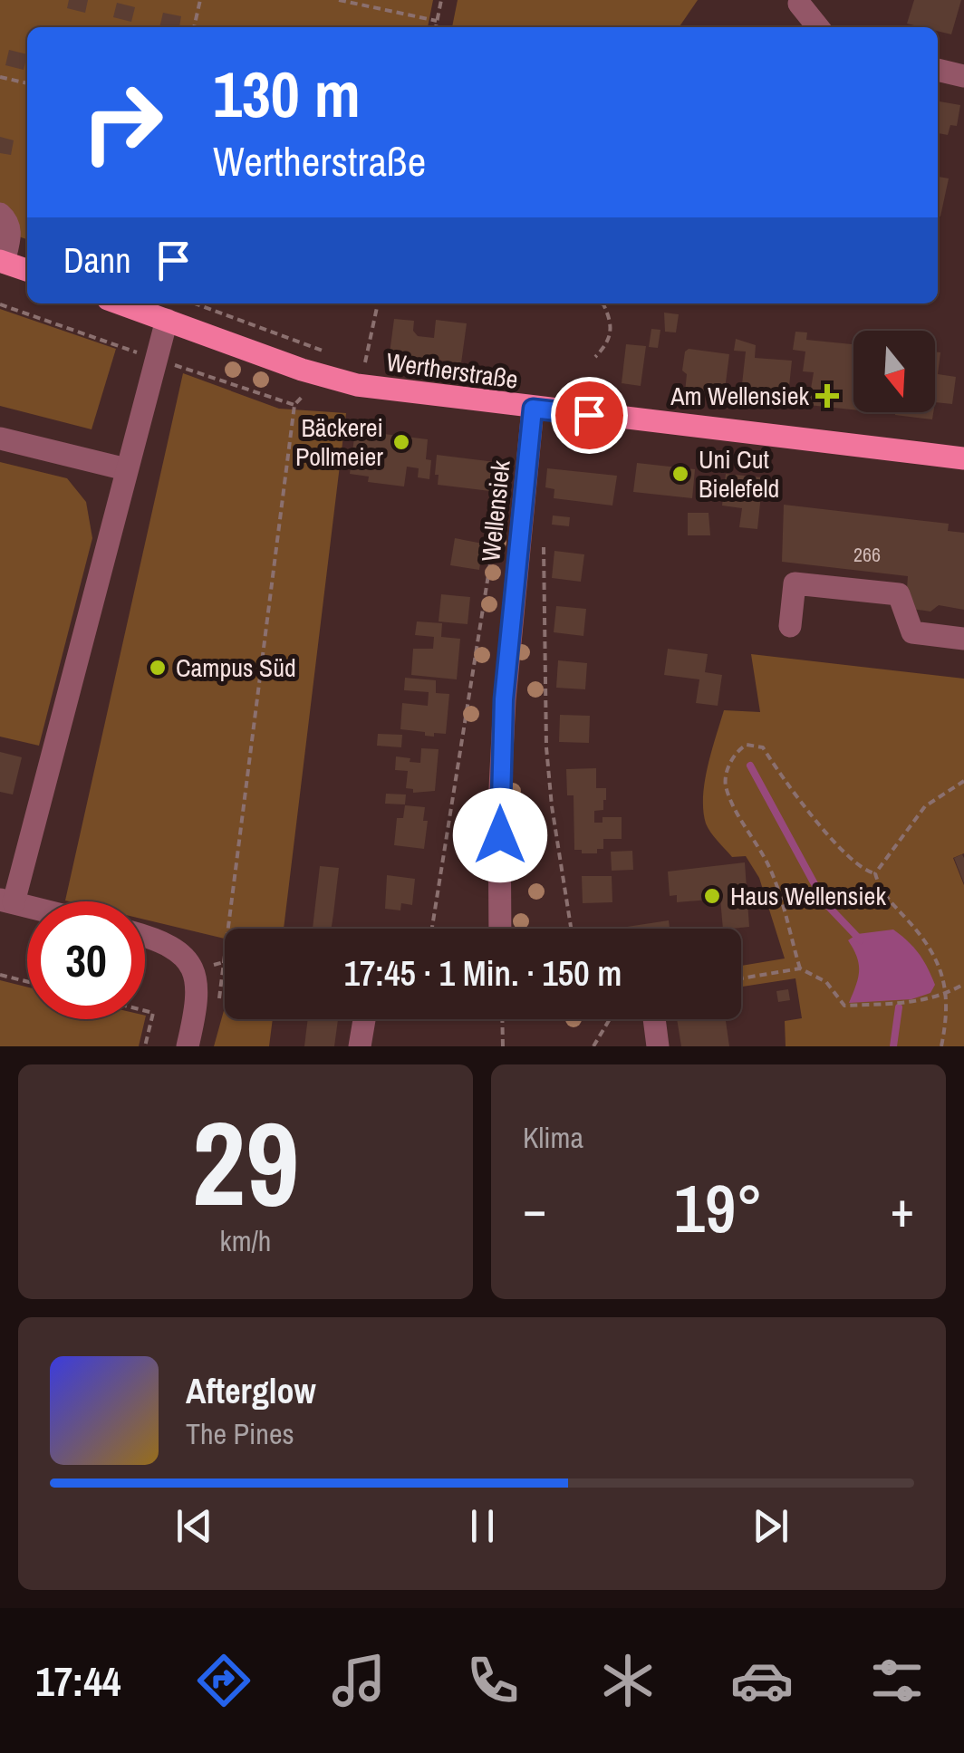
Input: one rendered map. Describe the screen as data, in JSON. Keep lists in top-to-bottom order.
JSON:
{
  "streets": {
    "main road": ["Wertherstraße"],
    "street": ["Wellensiek"]
  },
  "crossings": [
    ["Wertherstraße", "Wellensiek"]
  ],
  "places": {
    "health": ["Am Wellensiek"],
    "other": [
      "Bäckerei Pollmeier",
      "Uni Cut Bielefeld",
      "Campus Süd",
      "Haus Wellensiek"
    ]
  },
  "house_numbers": ["266"],
  "north": "bottom",
  "page": {
    "turn": ["130 m", "Wertherstraße"],
    "then": "Dann",
    "limit": "30",
    "trip": "17:45 · 1 Min. · 150 m",
    "tile": [
      ["29", "km/h"],
      "Klima"
    ],
    "heat": ["−", "19°", "+"],
    "song": ["Afterglow", "The Pines"],
    "tabs": "17:44"
  }
}
